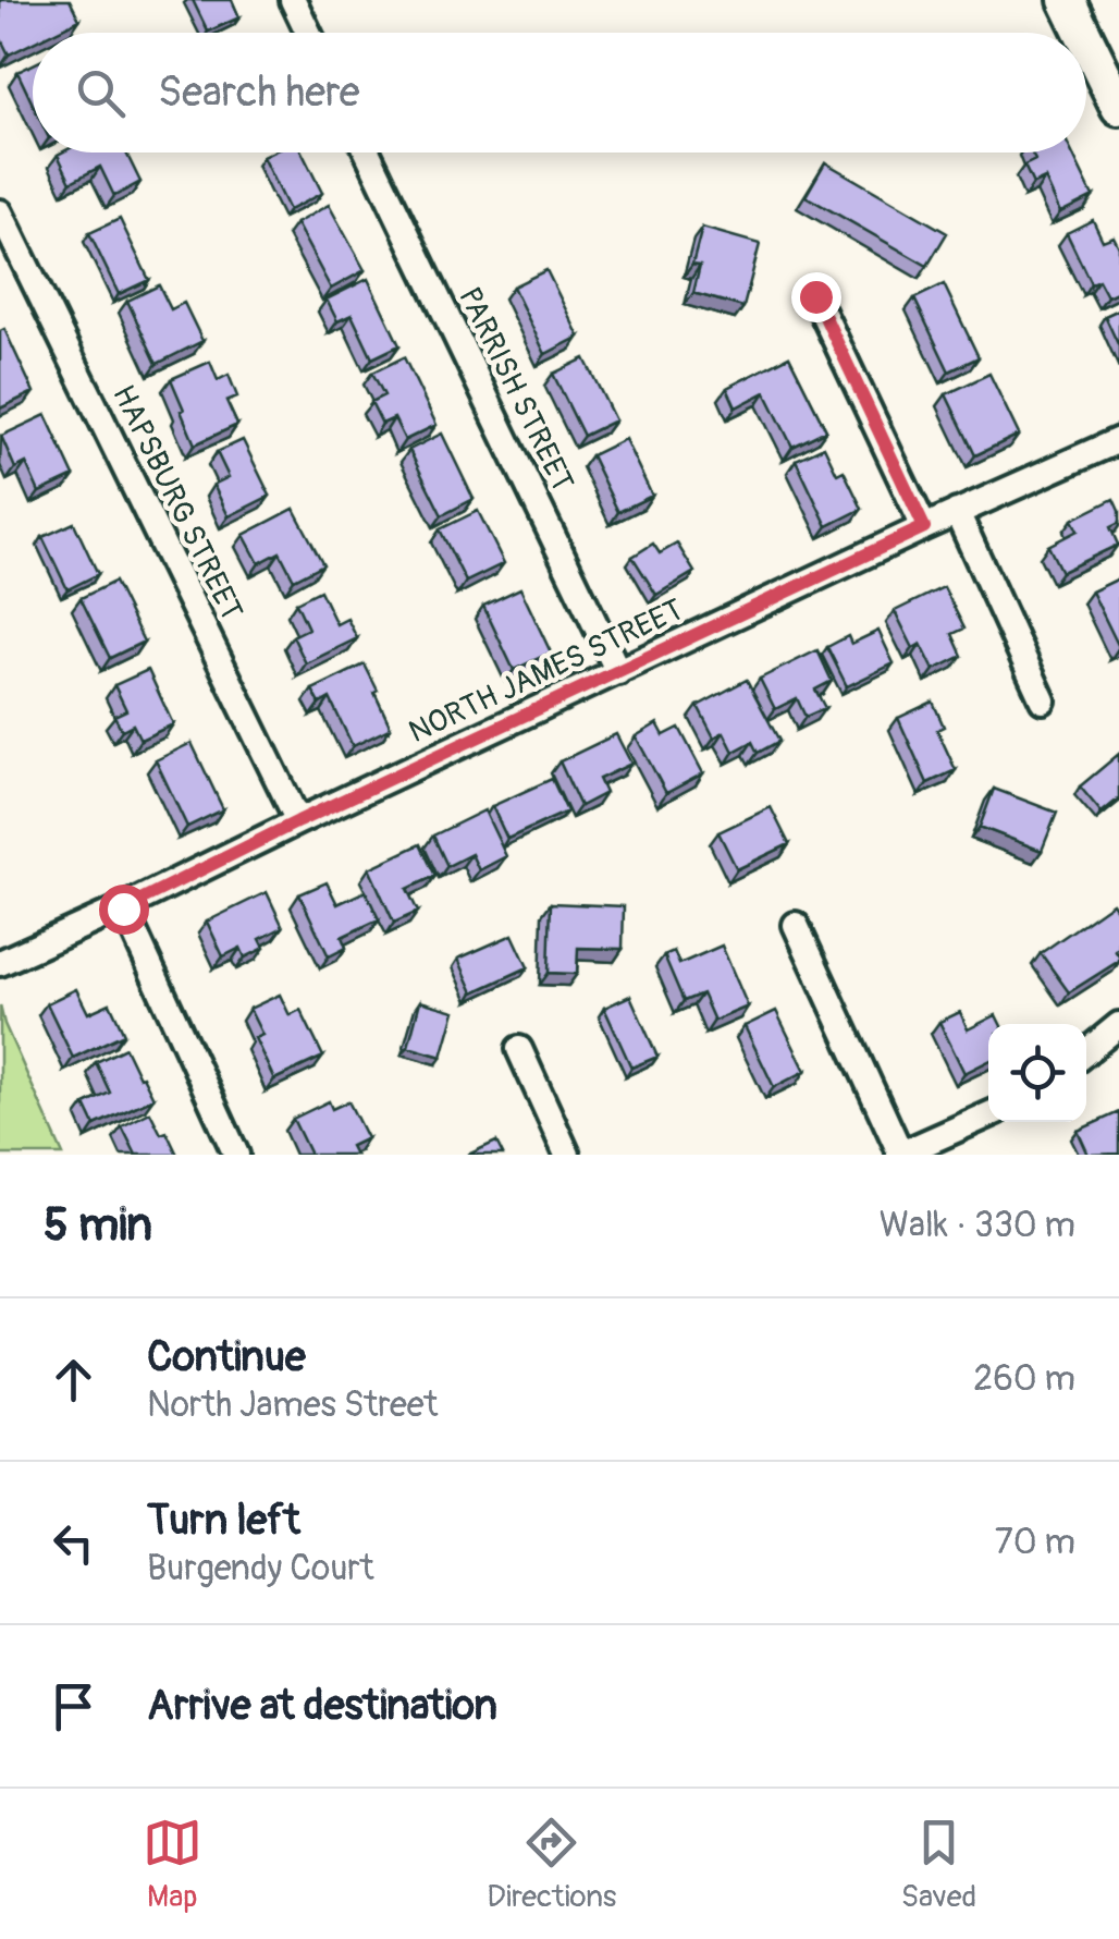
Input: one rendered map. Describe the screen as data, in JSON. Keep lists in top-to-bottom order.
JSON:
{
  "streets": {
    "street": ["PARRISH STREET", "HAPSBURG STREET", "NORTH JAMES STREET"]
  },
  "crossings": [
    ["PARRISH STREET", "NORTH JAMES STREET"],
    ["HAPSBURG STREET", "NORTH JAMES STREET"]
  ],
  "page": {
    "search": "Search here",
    "heading": ["5 min", "Walk · 330 m"],
    "list": [
      ["Continue", "North James Street", "260 m"],
      ["Turn left", "Burgendy Court", "70 m"],
      "Arrive at destination"
    ],
    "nav": ["Map", "Directions", "Saved"]
  }
}
